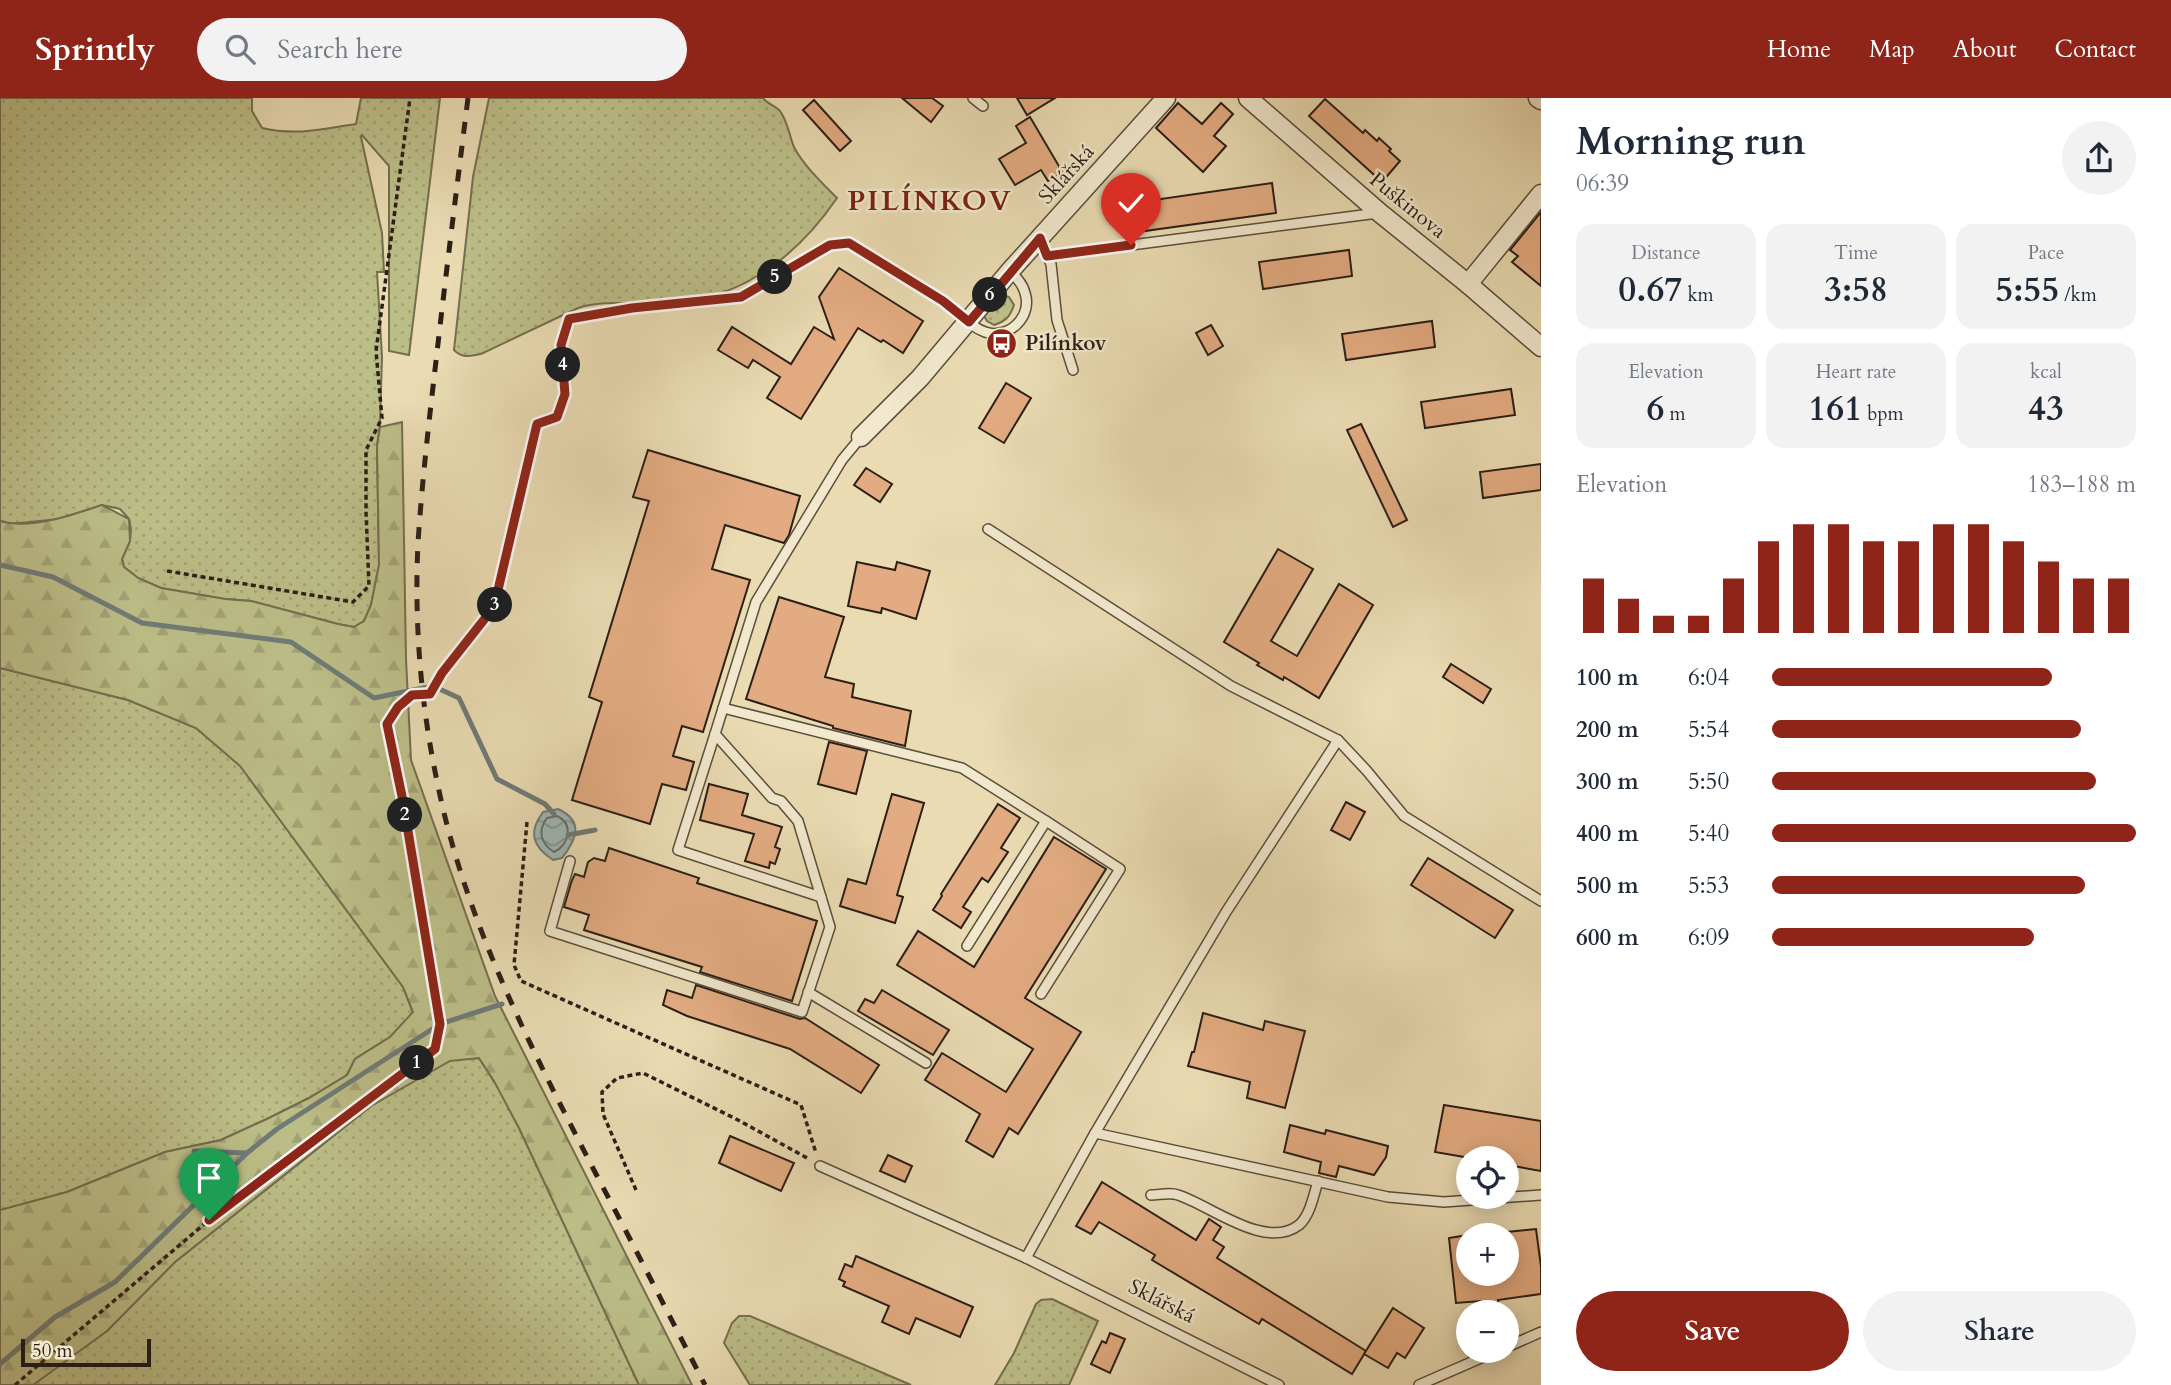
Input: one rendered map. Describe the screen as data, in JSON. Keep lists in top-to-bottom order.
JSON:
{
  "streets": {
    "street": ["Sklářská", "Puškinova"]
  },
  "districts": ["PILÍNKOV"],
  "places": {
    "bus stop": ["Pilínkov"]
  },
  "scale_bar": "50 m",
  "page": {
    "header": "Sprintly",
    "search": "Search here",
    "nav": [
      "Home",
      "Map",
      "About",
      "Contact"
    ],
    "heading": ["Morning run", "06:39"],
    "stats": [
      ["Distance", "0.67 km"],
      ["Time", "3:58"],
      ["Pace", "5:55 /km"],
      ["Elevation", "6 m"],
      ["Heart rate", "161 bpm"],
      ["kcal", "43"]
    ],
    "pins": [
      "5",
      "6",
      "4",
      "3",
      "2",
      "1"
    ],
    "chart": ["Elevation", "183–188 m"],
    "list": [
      {
        "name": "100 m",
        "note": "6:04"
      },
      {
        "name": "200 m",
        "note": "5:54"
      },
      {
        "name": "300 m",
        "note": "5:50"
      },
      {
        "name": "400 m",
        "note": "5:40"
      },
      {
        "name": "500 m",
        "note": "5:53"
      },
      {
        "name": "600 m",
        "note": "6:09"
      }
    ],
    "map_buttons": ["+", "−"],
    "buttons": ["Save", "Share"],
    "scale": "50 m"
  }
}
